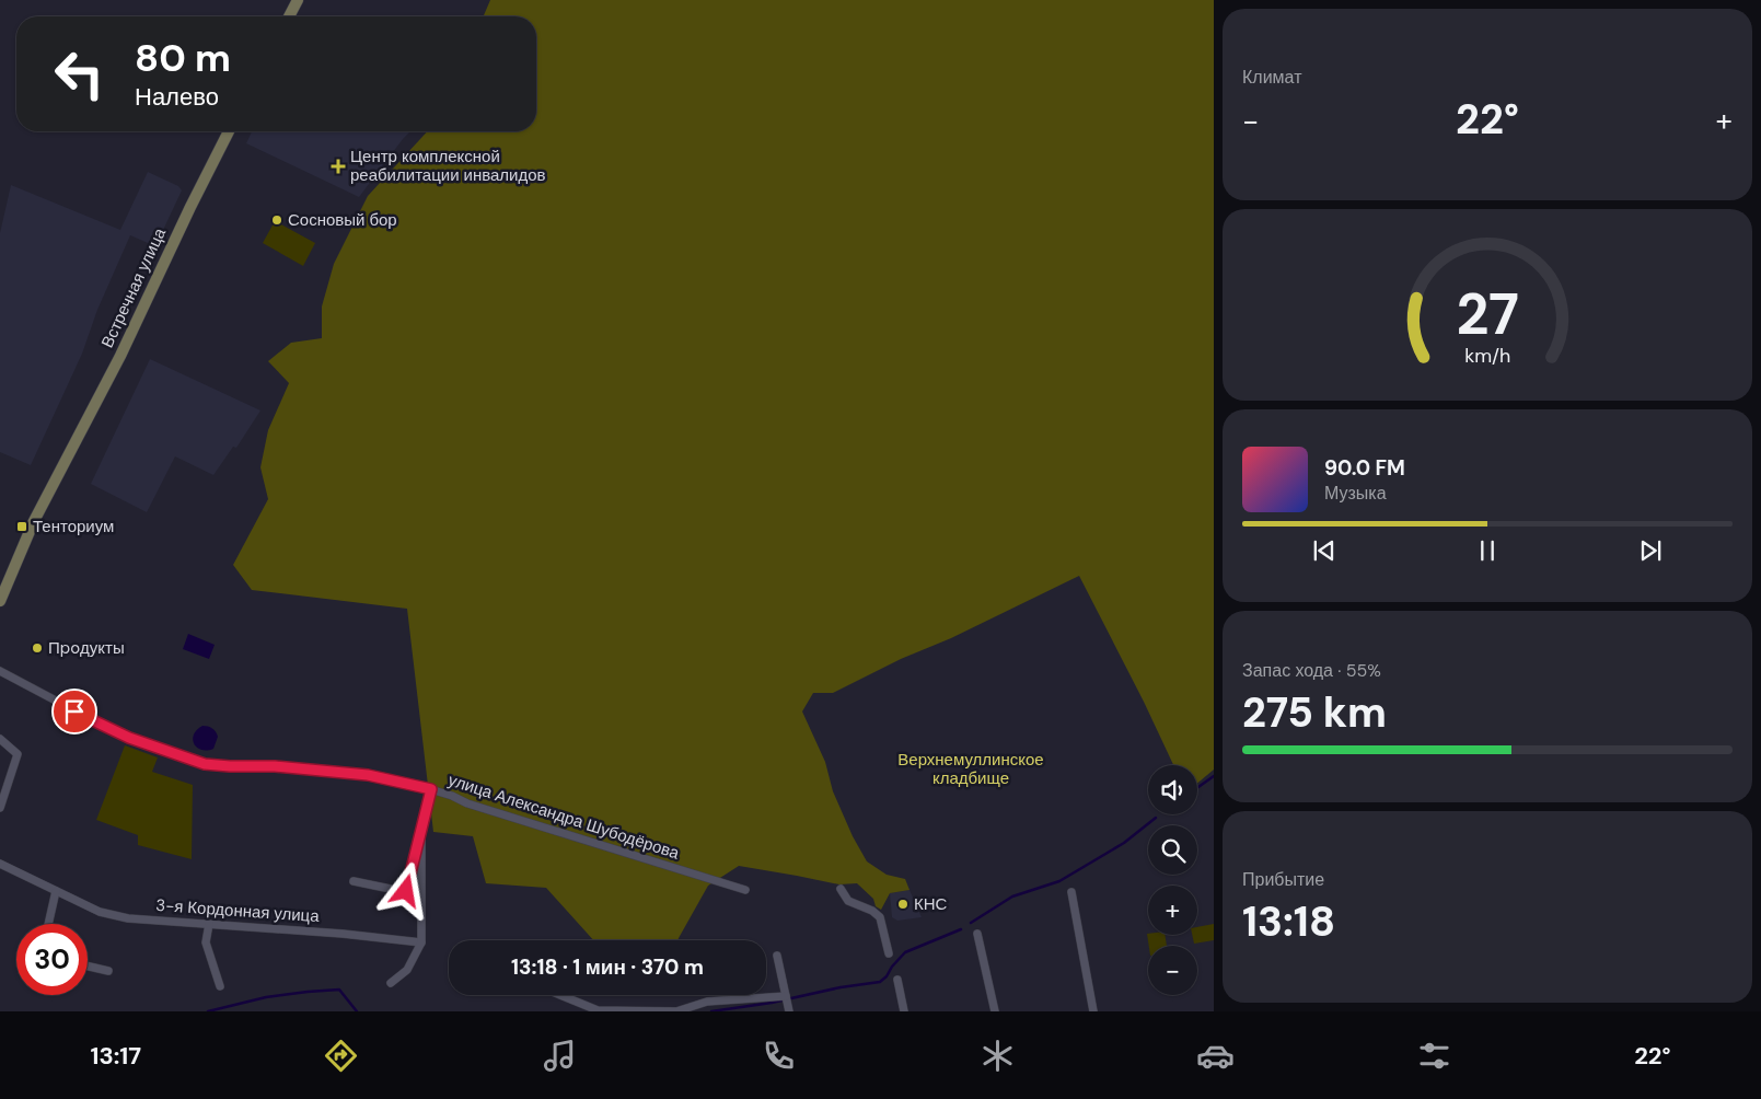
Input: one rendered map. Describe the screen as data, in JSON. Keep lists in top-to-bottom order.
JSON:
{
  "streets": {
    "main road": ["Встречная улица"],
    "street": ["улица Александра Шубодёрова", "3-я Кордонная улица"]
  },
  "parks": ["Верхнемуллинское кладбище"],
  "places": {
    "health": ["Центр комплексной реабилитации инвалидов"],
    "other": ["Сосновый бор", "Пpoдукты", "КНС"],
    "transit": ["Тенториум"]
  },
  "page": {
    "tile": [
      "Климат",
      ["Запас хода · 55%", "275 km"],
      ["Прибытие", "13:18"]
    ],
    "turn": ["80 m", "Налево"],
    "heat": ["−", "22°", "+"],
    "song": ["90.0 FM", "Музыка"],
    "map_buttons": ["+", "−"],
    "limit": "30",
    "trip": "13:18 · 1 мин · 370 m",
    "tabs": ["13:17", "22°"],
    "gauge": ["27", "km/h"]
  }
}
